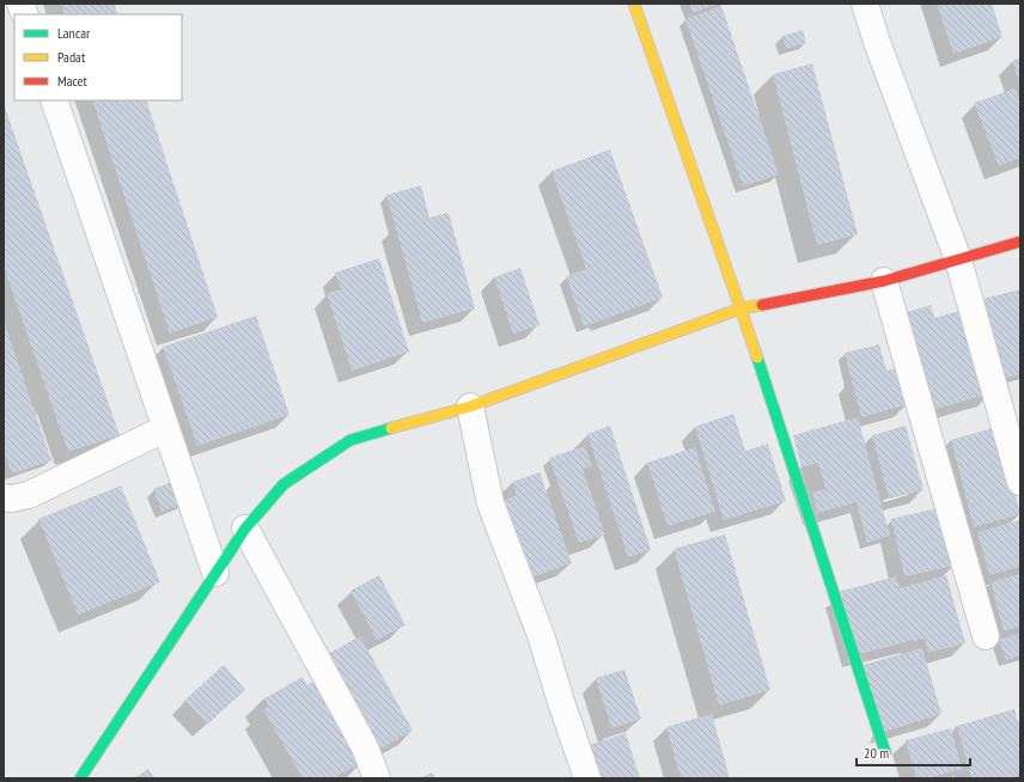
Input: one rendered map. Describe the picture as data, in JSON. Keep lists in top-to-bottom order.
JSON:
{
  "legend": ["Lancar", "Padat", "Macet"],
  "scale_bar": "20 m"
}
